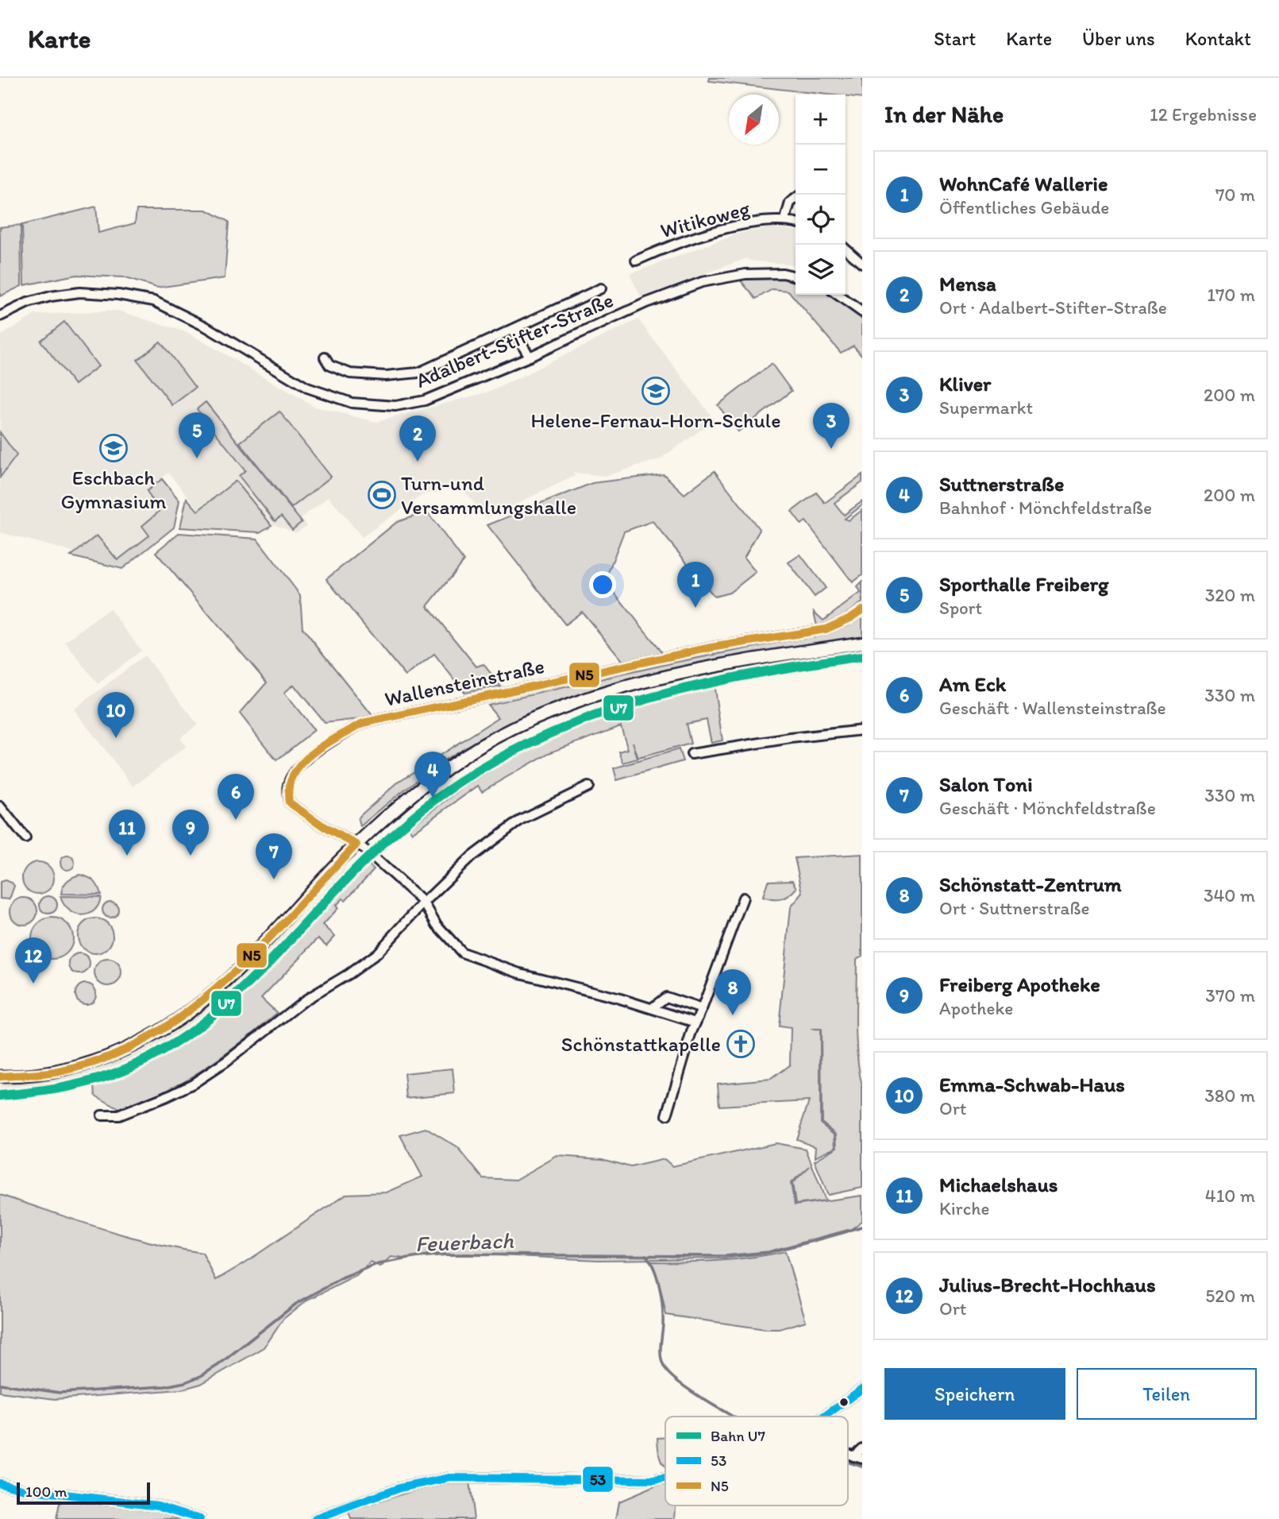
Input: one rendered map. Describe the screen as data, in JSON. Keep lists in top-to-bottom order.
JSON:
{
  "streets": {
    "street": ["Witikoweg", "Adalbert-Stifter-Straße", "Wallensteinstraße"]
  },
  "water": ["Feuerbach"],
  "places": {
    "school or university": ["Helene-Fernau-Horn-Schule", "Eschbach Gymnasium"],
    "sports": ["Turn-und Versammlungshalle"],
    "church": ["Schönstattkapelle"]
  },
  "lines": ["transit line N5", "rail line U7", "transit line 53"],
  "legend": ["Bahn U7", "53", "N5"],
  "scale_bar": "100 m",
  "north": "bottom left",
  "page": {
    "header": "Karte",
    "nav": [
      "Start",
      "Karte",
      "Über uns",
      "Kontakt"
    ],
    "heading": ["In der Nähe", "12 Ergebnisse"],
    "map_buttons": ["+", "−"],
    "list": [
      {
        "mark": "1",
        "name": "WohnCafé Wallerie",
        "note": "Öffentliches Gebäude",
        "value": "70 m"
      },
      {
        "mark": "2",
        "name": "Mensa",
        "note": "Ort · Adalbert-Stifter-Straße",
        "value": "170 m"
      },
      {
        "mark": "3",
        "name": "Kliver",
        "note": "Supermarkt",
        "value": "200 m"
      },
      {
        "mark": "4",
        "name": "Suttnerstraße",
        "note": "Bahnhof · Mönchfeldstraße",
        "value": "200 m"
      },
      {
        "mark": "5",
        "name": "Sporthalle Freiberg",
        "note": "Sport",
        "value": "320 m"
      },
      {
        "mark": "6",
        "name": "Am Eck",
        "note": "Geschäft · Wallensteinstraße",
        "value": "330 m"
      },
      {
        "mark": "7",
        "name": "Salon Toni",
        "note": "Geschäft · Mönchfeldstraße",
        "value": "330 m"
      },
      {
        "mark": "8",
        "name": "Schönstatt-Zentrum",
        "note": "Ort · Suttnerstraße",
        "value": "340 m"
      },
      {
        "mark": "9",
        "name": "Freiberg Apotheke",
        "note": "Apotheke",
        "value": "370 m"
      },
      {
        "mark": "10",
        "name": "Emma-Schwab-Haus",
        "note": "Ort",
        "value": "380 m"
      },
      {
        "mark": "11",
        "name": "Michaelshaus",
        "note": "Kirche",
        "value": "410 m"
      },
      {
        "mark": "12",
        "name": "Julius-Brecht-Hochhaus",
        "note": "Ort",
        "value": "520 m"
      }
    ],
    "pins": [
      "3",
      "5",
      "2",
      "1",
      "10",
      "4",
      "6",
      "9",
      "11",
      "7",
      "12",
      "8"
    ],
    "buttons": ["Speichern", "Teilen"],
    "scale": "100 m"
  }
}
